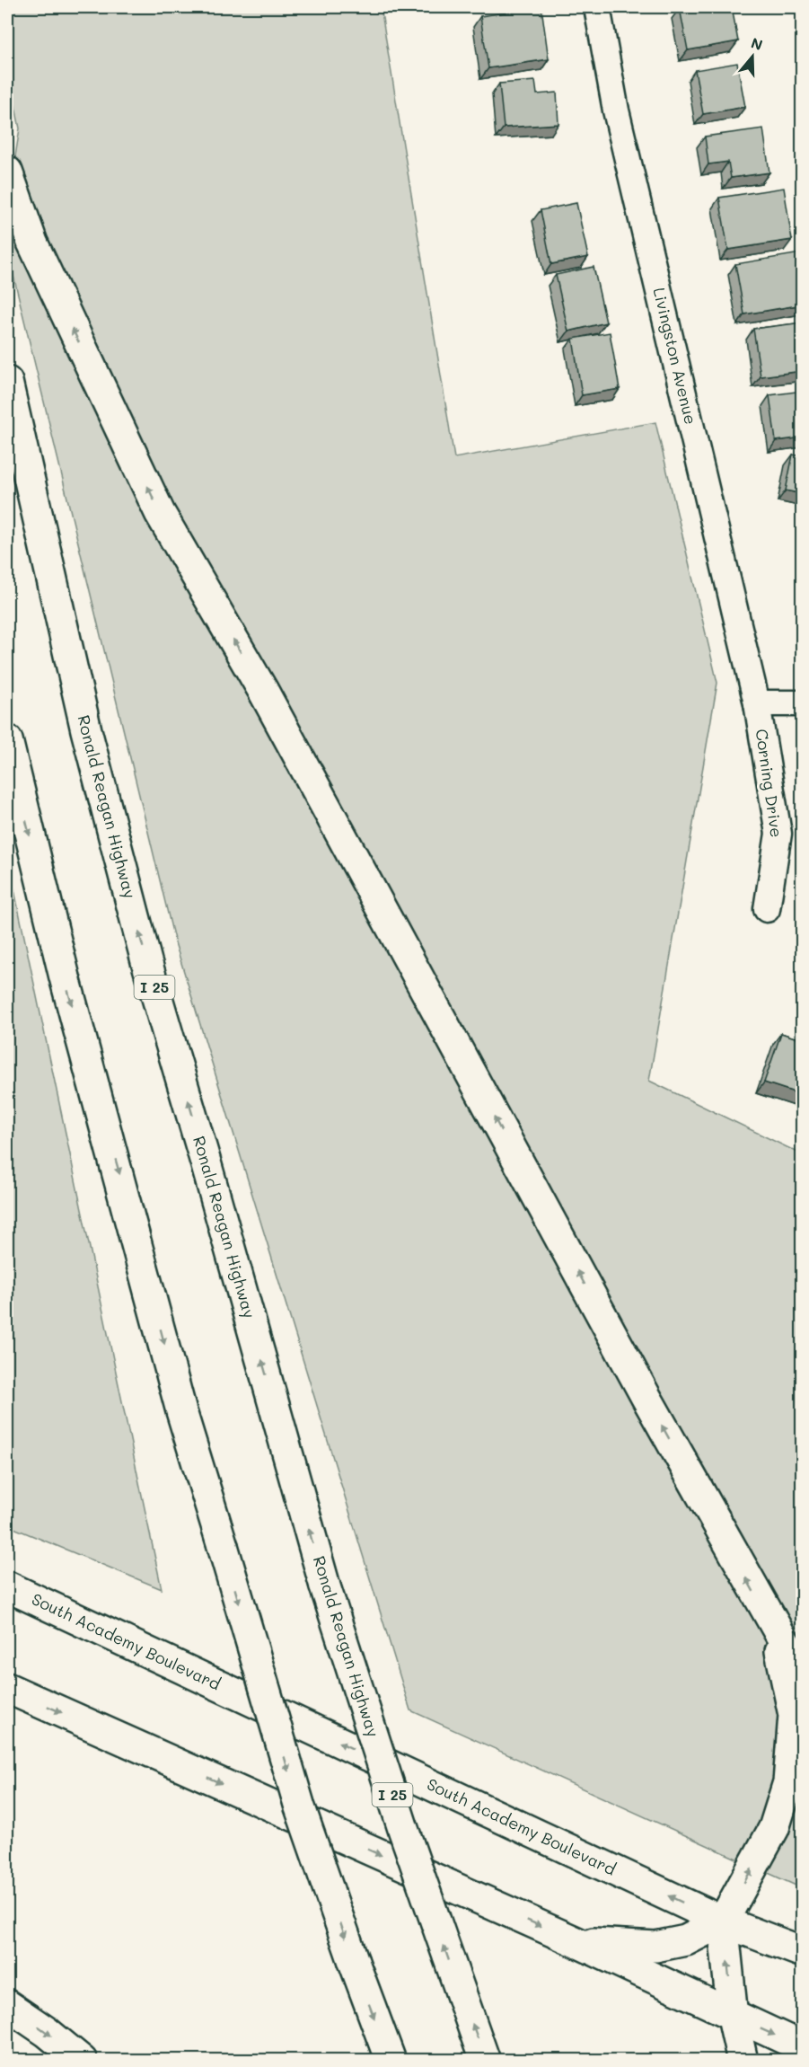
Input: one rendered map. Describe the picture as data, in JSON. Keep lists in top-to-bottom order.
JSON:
{
  "streets": {
    "highway": ["Ronald Reagan Highway", "I 25", "South Academy Boulevard"],
    "street": ["Livingston Avenue", "Corning Drive"]
  },
  "crossings": [
    ["Livingston Avenue", "Corning Drive"]
  ],
  "north": "top"
}
